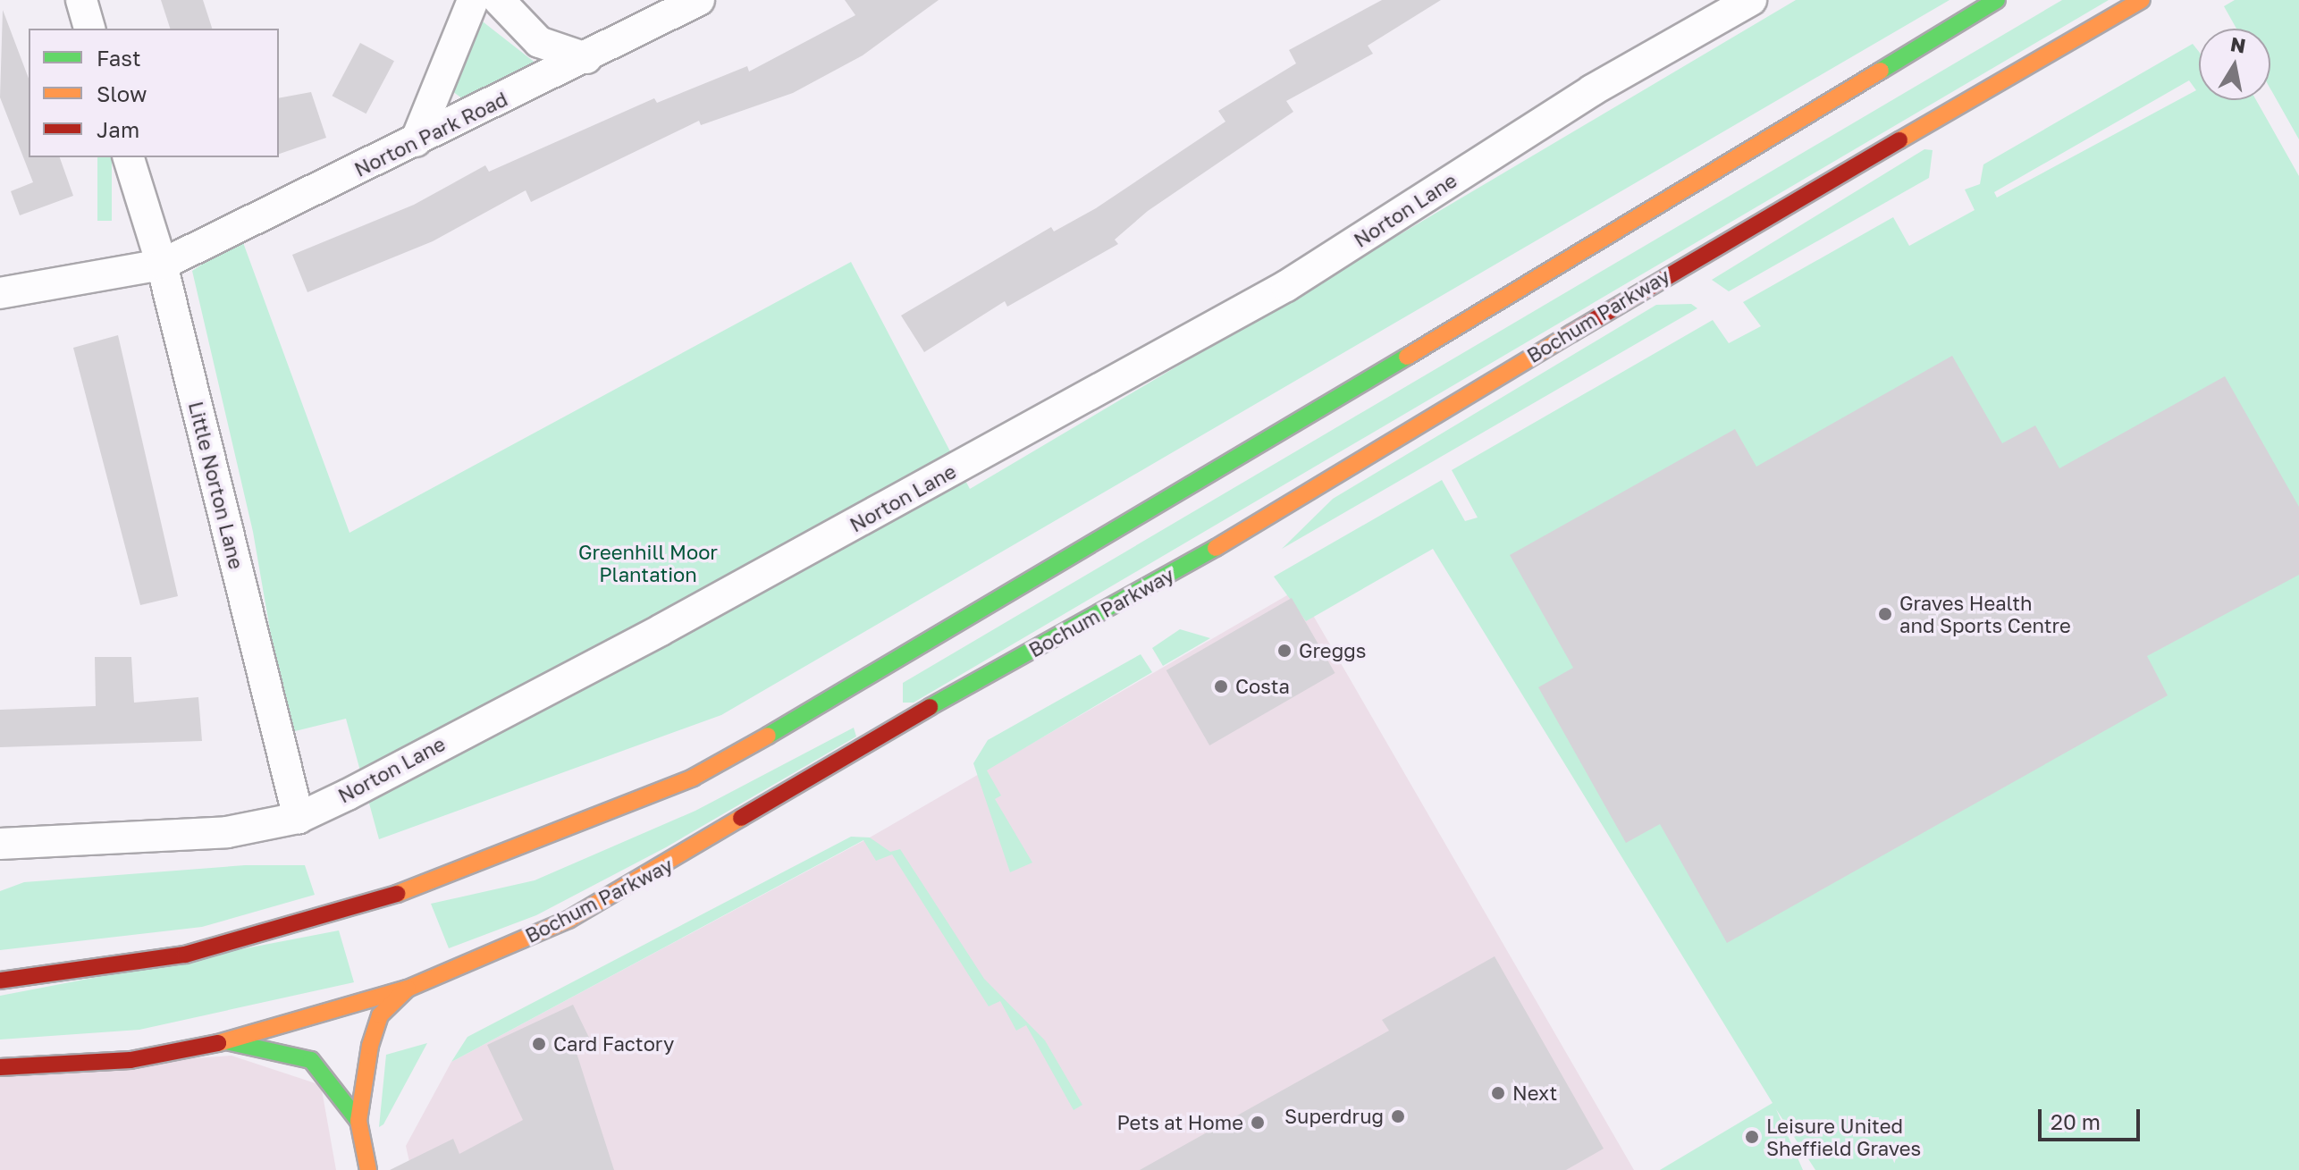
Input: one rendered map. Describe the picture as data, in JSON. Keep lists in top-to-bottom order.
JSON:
{
  "streets": {
    "main road": ["Bochum Parkway"],
    "street": ["Norton Park Road", "Norton Lane", "Little Norton Lane"]
  },
  "crossings": [
    ["Norton Park Road", "Little Norton Lane"],
    ["Norton Lane", "Little Norton Lane"]
  ],
  "parks": ["Greenhill Moor Plantation"],
  "places": [
    "Graves Health and Sports Centre",
    "Greggs",
    "Costa",
    "Card Factory",
    "Next",
    "Superdrug",
    "Pets at Home",
    "Leisure United Sheffield Graves"
  ],
  "legend": ["Fast", "Slow", "Jam"],
  "scale_bar": "20 m",
  "north": "top"
}
